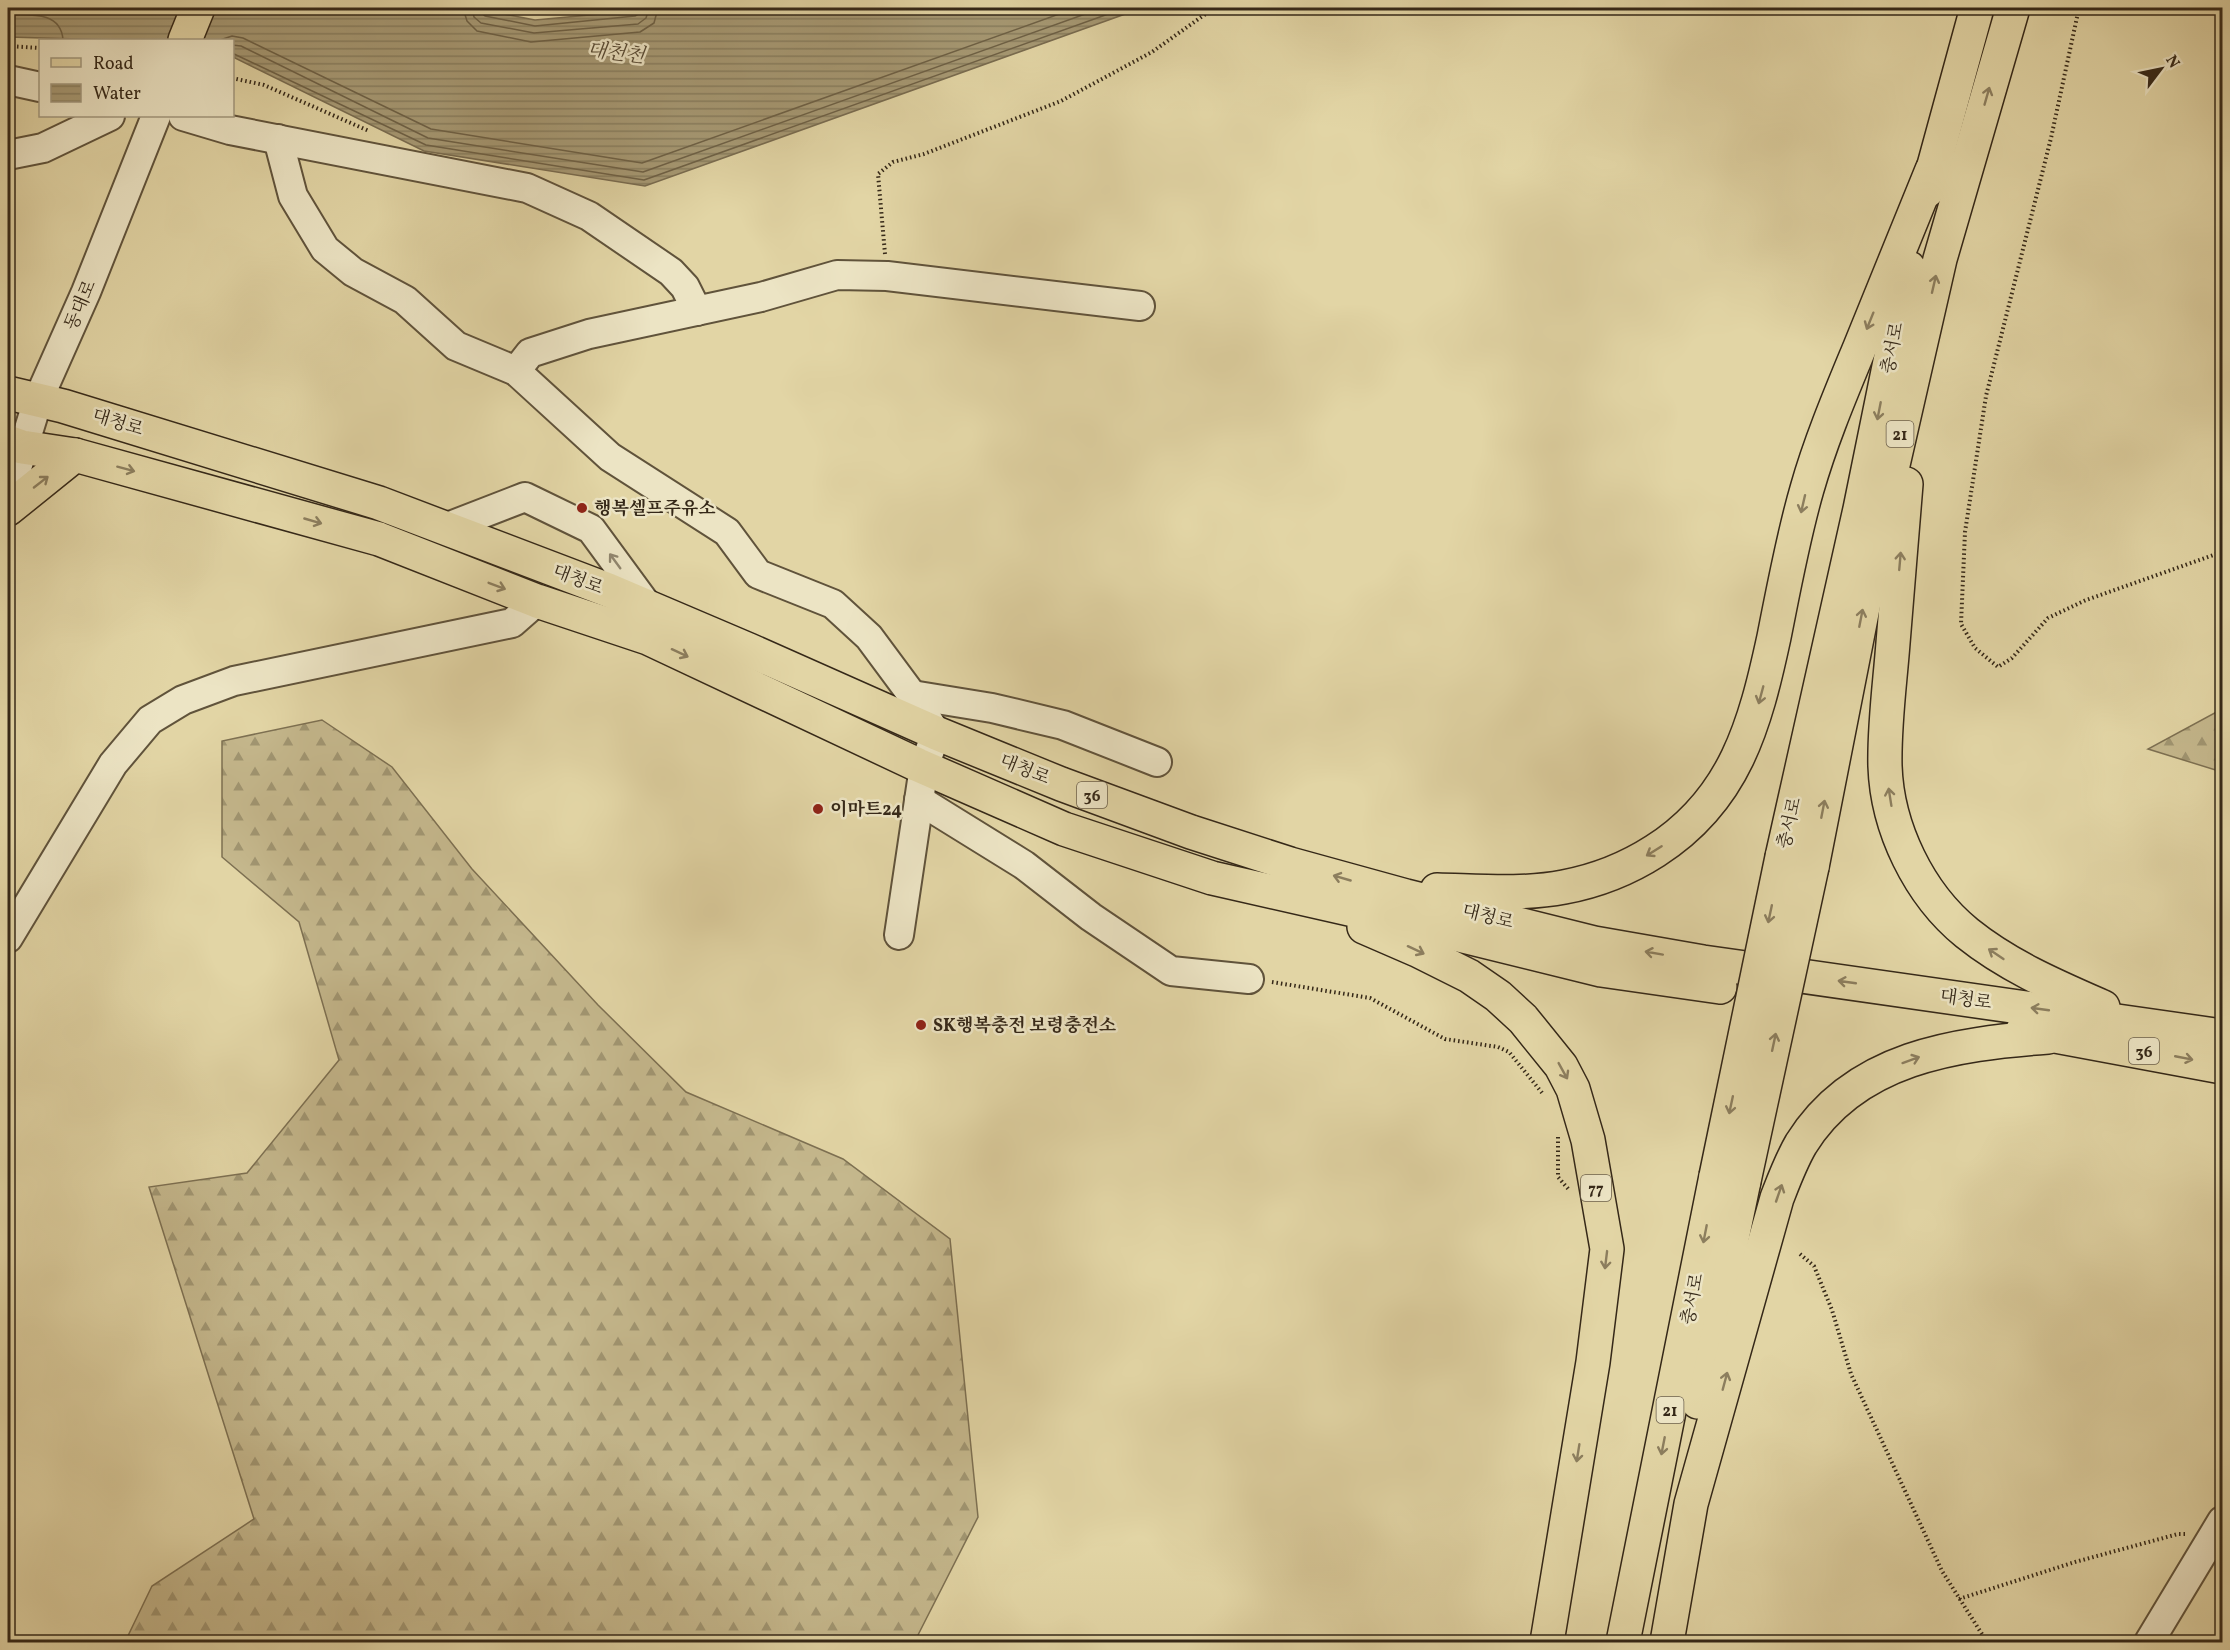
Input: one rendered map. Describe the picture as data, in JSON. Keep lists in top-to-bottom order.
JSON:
{
  "streets": {
    "main road": [
      "충서로",
      "대청로",
      "21",
      "36",
      "77"
    ],
    "street": ["동대로"]
  },
  "crossings": [
    ["동대로", "대청로"],
    ["충서로", "21"],
    ["대청로", "77"]
  ],
  "water": ["대천천"],
  "places": ["행복셀프주유소", "이마트24", "SK행복충전 보령충전소"],
  "legend": ["Road", "Water"],
  "north": "top right"
}
